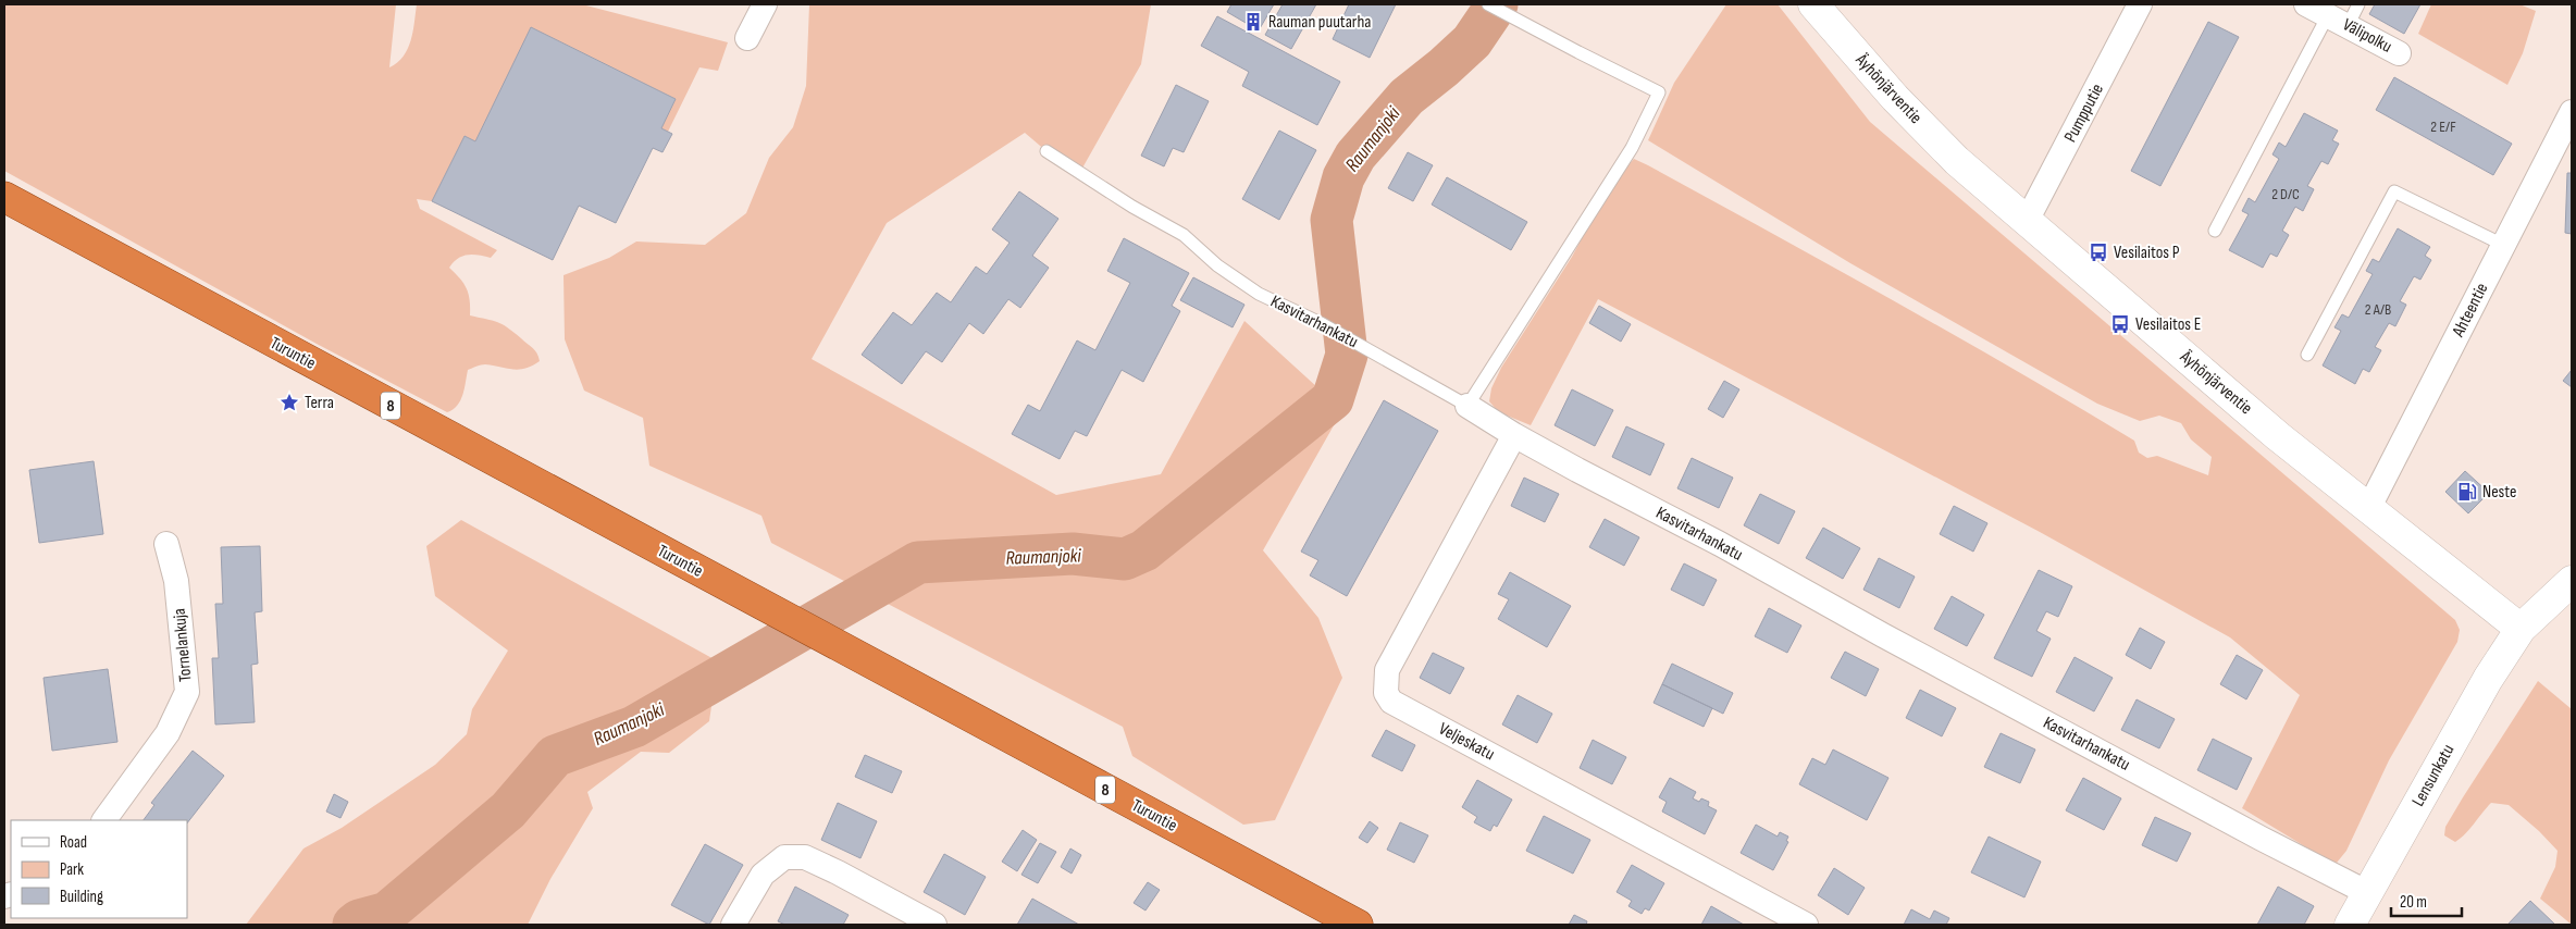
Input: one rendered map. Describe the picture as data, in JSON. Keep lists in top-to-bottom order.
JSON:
{
  "streets": {
    "highway": ["Turuntie", "8"],
    "main road": ["Äyhönjärventie", "Lensunkatu"],
    "street": [
      "Välipolku",
      "Pumpputie",
      "Ahteentie",
      "Kasvitarhankatu",
      "Tornelankuja",
      "Veljeskatu"
    ]
  },
  "crossings": [
    ["Äyhönjärventie", "Pumpputie"],
    ["Äyhönjärventie", "Ahteentie"],
    ["Äyhönjärventie", "Lensunkatu"],
    ["Kasvitarhankatu", "Veljeskatu"],
    ["Kasvitarhankatu", "Lensunkatu"]
  ],
  "water": ["Raumanjoki"],
  "places": {
    "building": ["Rauman puutarha"],
    "bus stop": ["Vesilaitos P", "Vesilaitos E"],
    "place": ["Terra"],
    "fuel station": ["Neste"]
  },
  "house_numbers": ["2 E/F", "2 D/C", "2 A/B"],
  "legend": ["Road", "Park", "Building"],
  "scale_bar": "20 m"
}
